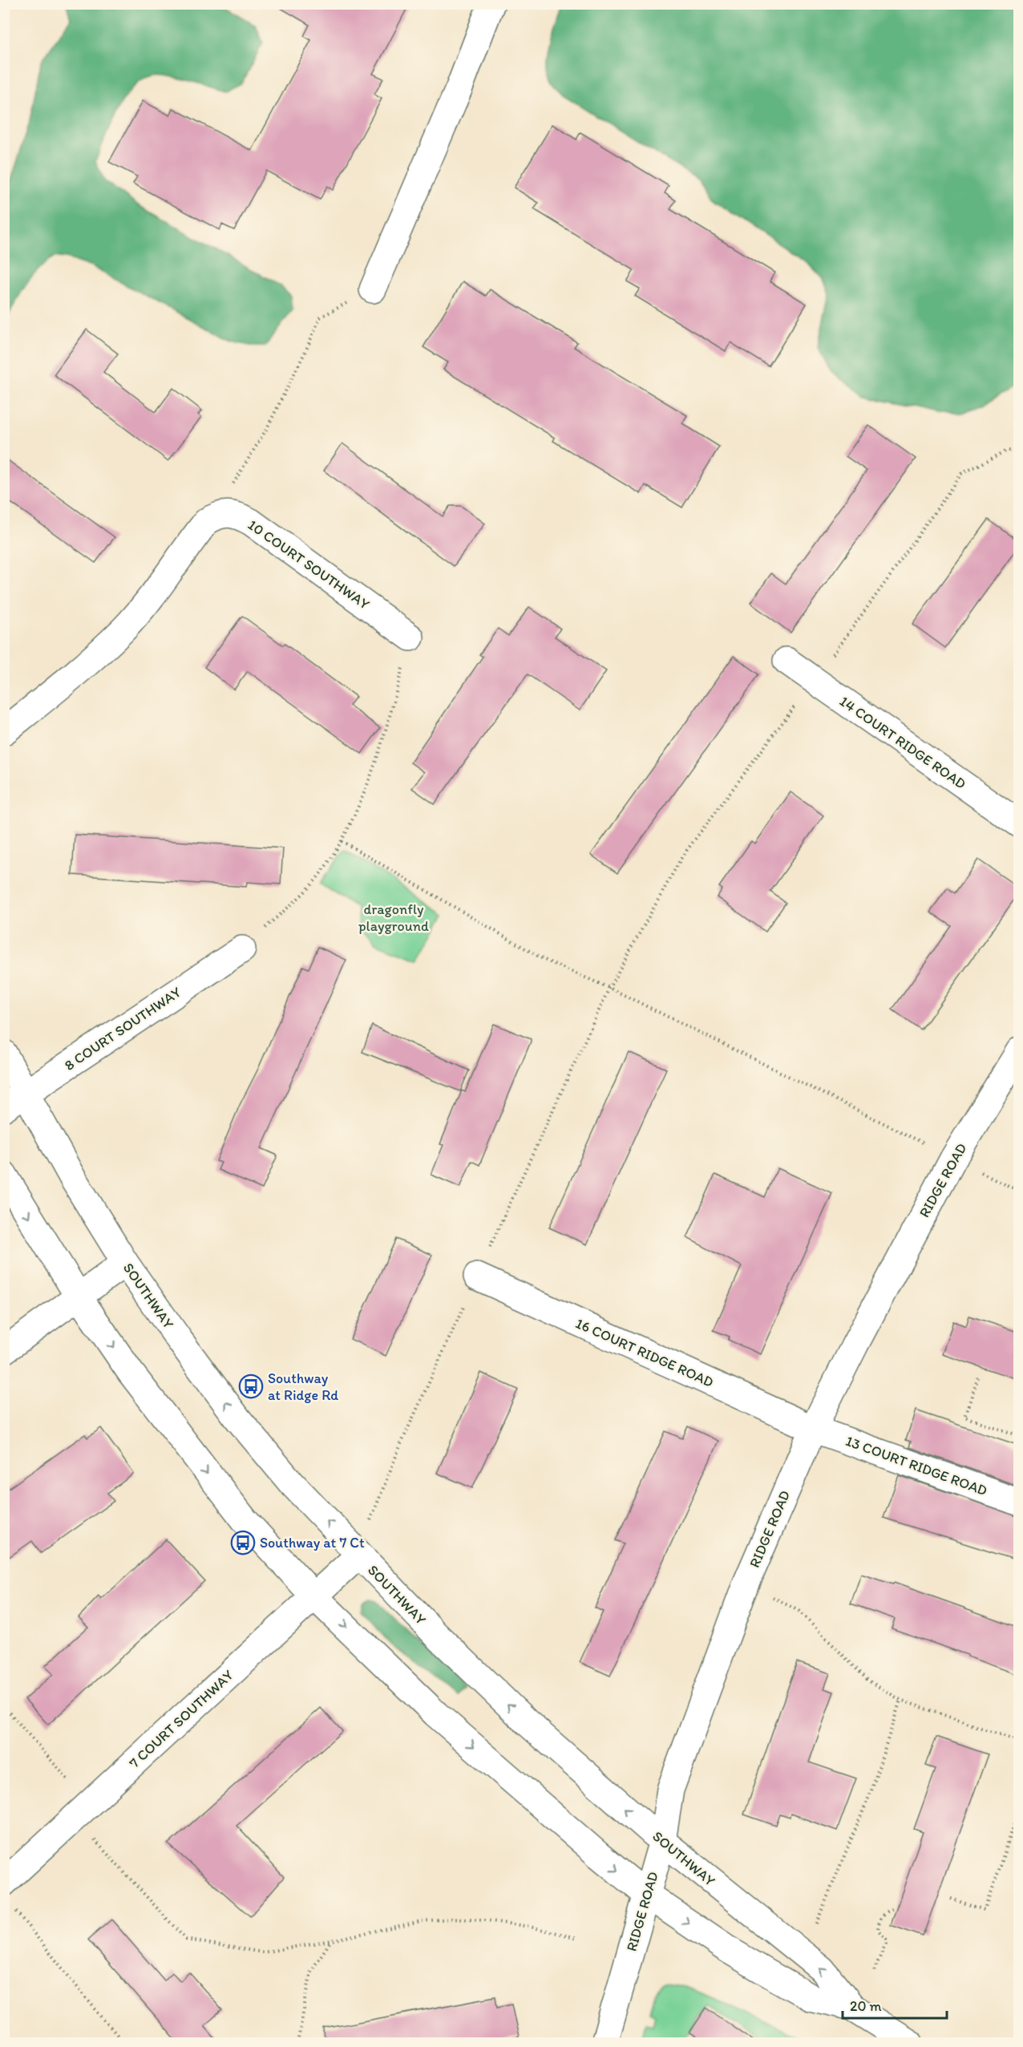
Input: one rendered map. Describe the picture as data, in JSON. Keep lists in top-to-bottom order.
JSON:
{
  "streets": {
    "street": [
      "10 COURT SOUTHWAY",
      "14 COURT RIDGE ROAD",
      "8 COURT SOUTHWAY",
      "RIDGE ROAD",
      "SOUTHWAY",
      "16 COURT RIDGE ROAD",
      "13 COURT RIDGE ROAD",
      "7 COURT SOUTHWAY"
    ]
  },
  "crossings": [
    ["8 COURT SOUTHWAY", "SOUTHWAY"],
    ["RIDGE ROAD", "SOUTHWAY"],
    ["RIDGE ROAD", "16 COURT RIDGE ROAD"],
    ["RIDGE ROAD", "13 COURT RIDGE ROAD"],
    ["SOUTHWAY", "7 COURT SOUTHWAY"],
    ["16 COURT RIDGE ROAD", "13 COURT RIDGE ROAD"]
  ],
  "parks": ["dragonfly playground"],
  "places": {
    "bus stop": ["Southway at Ridge Rd", "Southway at 7 Ct"]
  },
  "scale_bar": "20 m"
}
